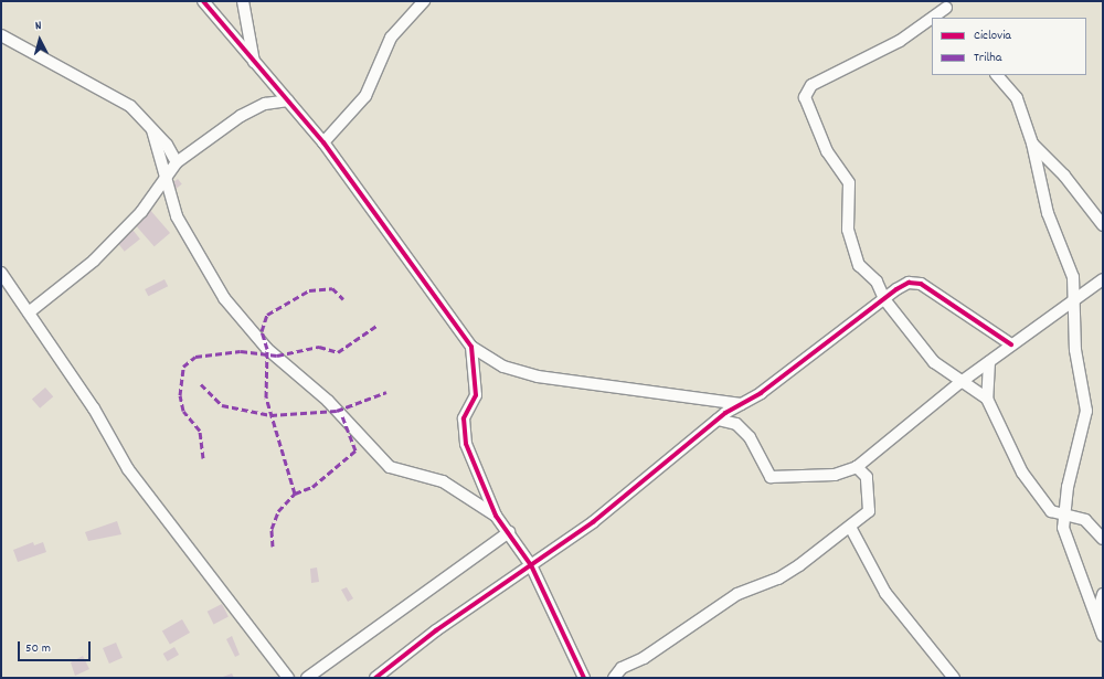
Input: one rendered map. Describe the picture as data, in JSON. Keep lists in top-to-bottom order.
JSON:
{
  "legend": ["Ciclovia", "Trilha"],
  "scale_bar": "50 m",
  "north": "top"
}
